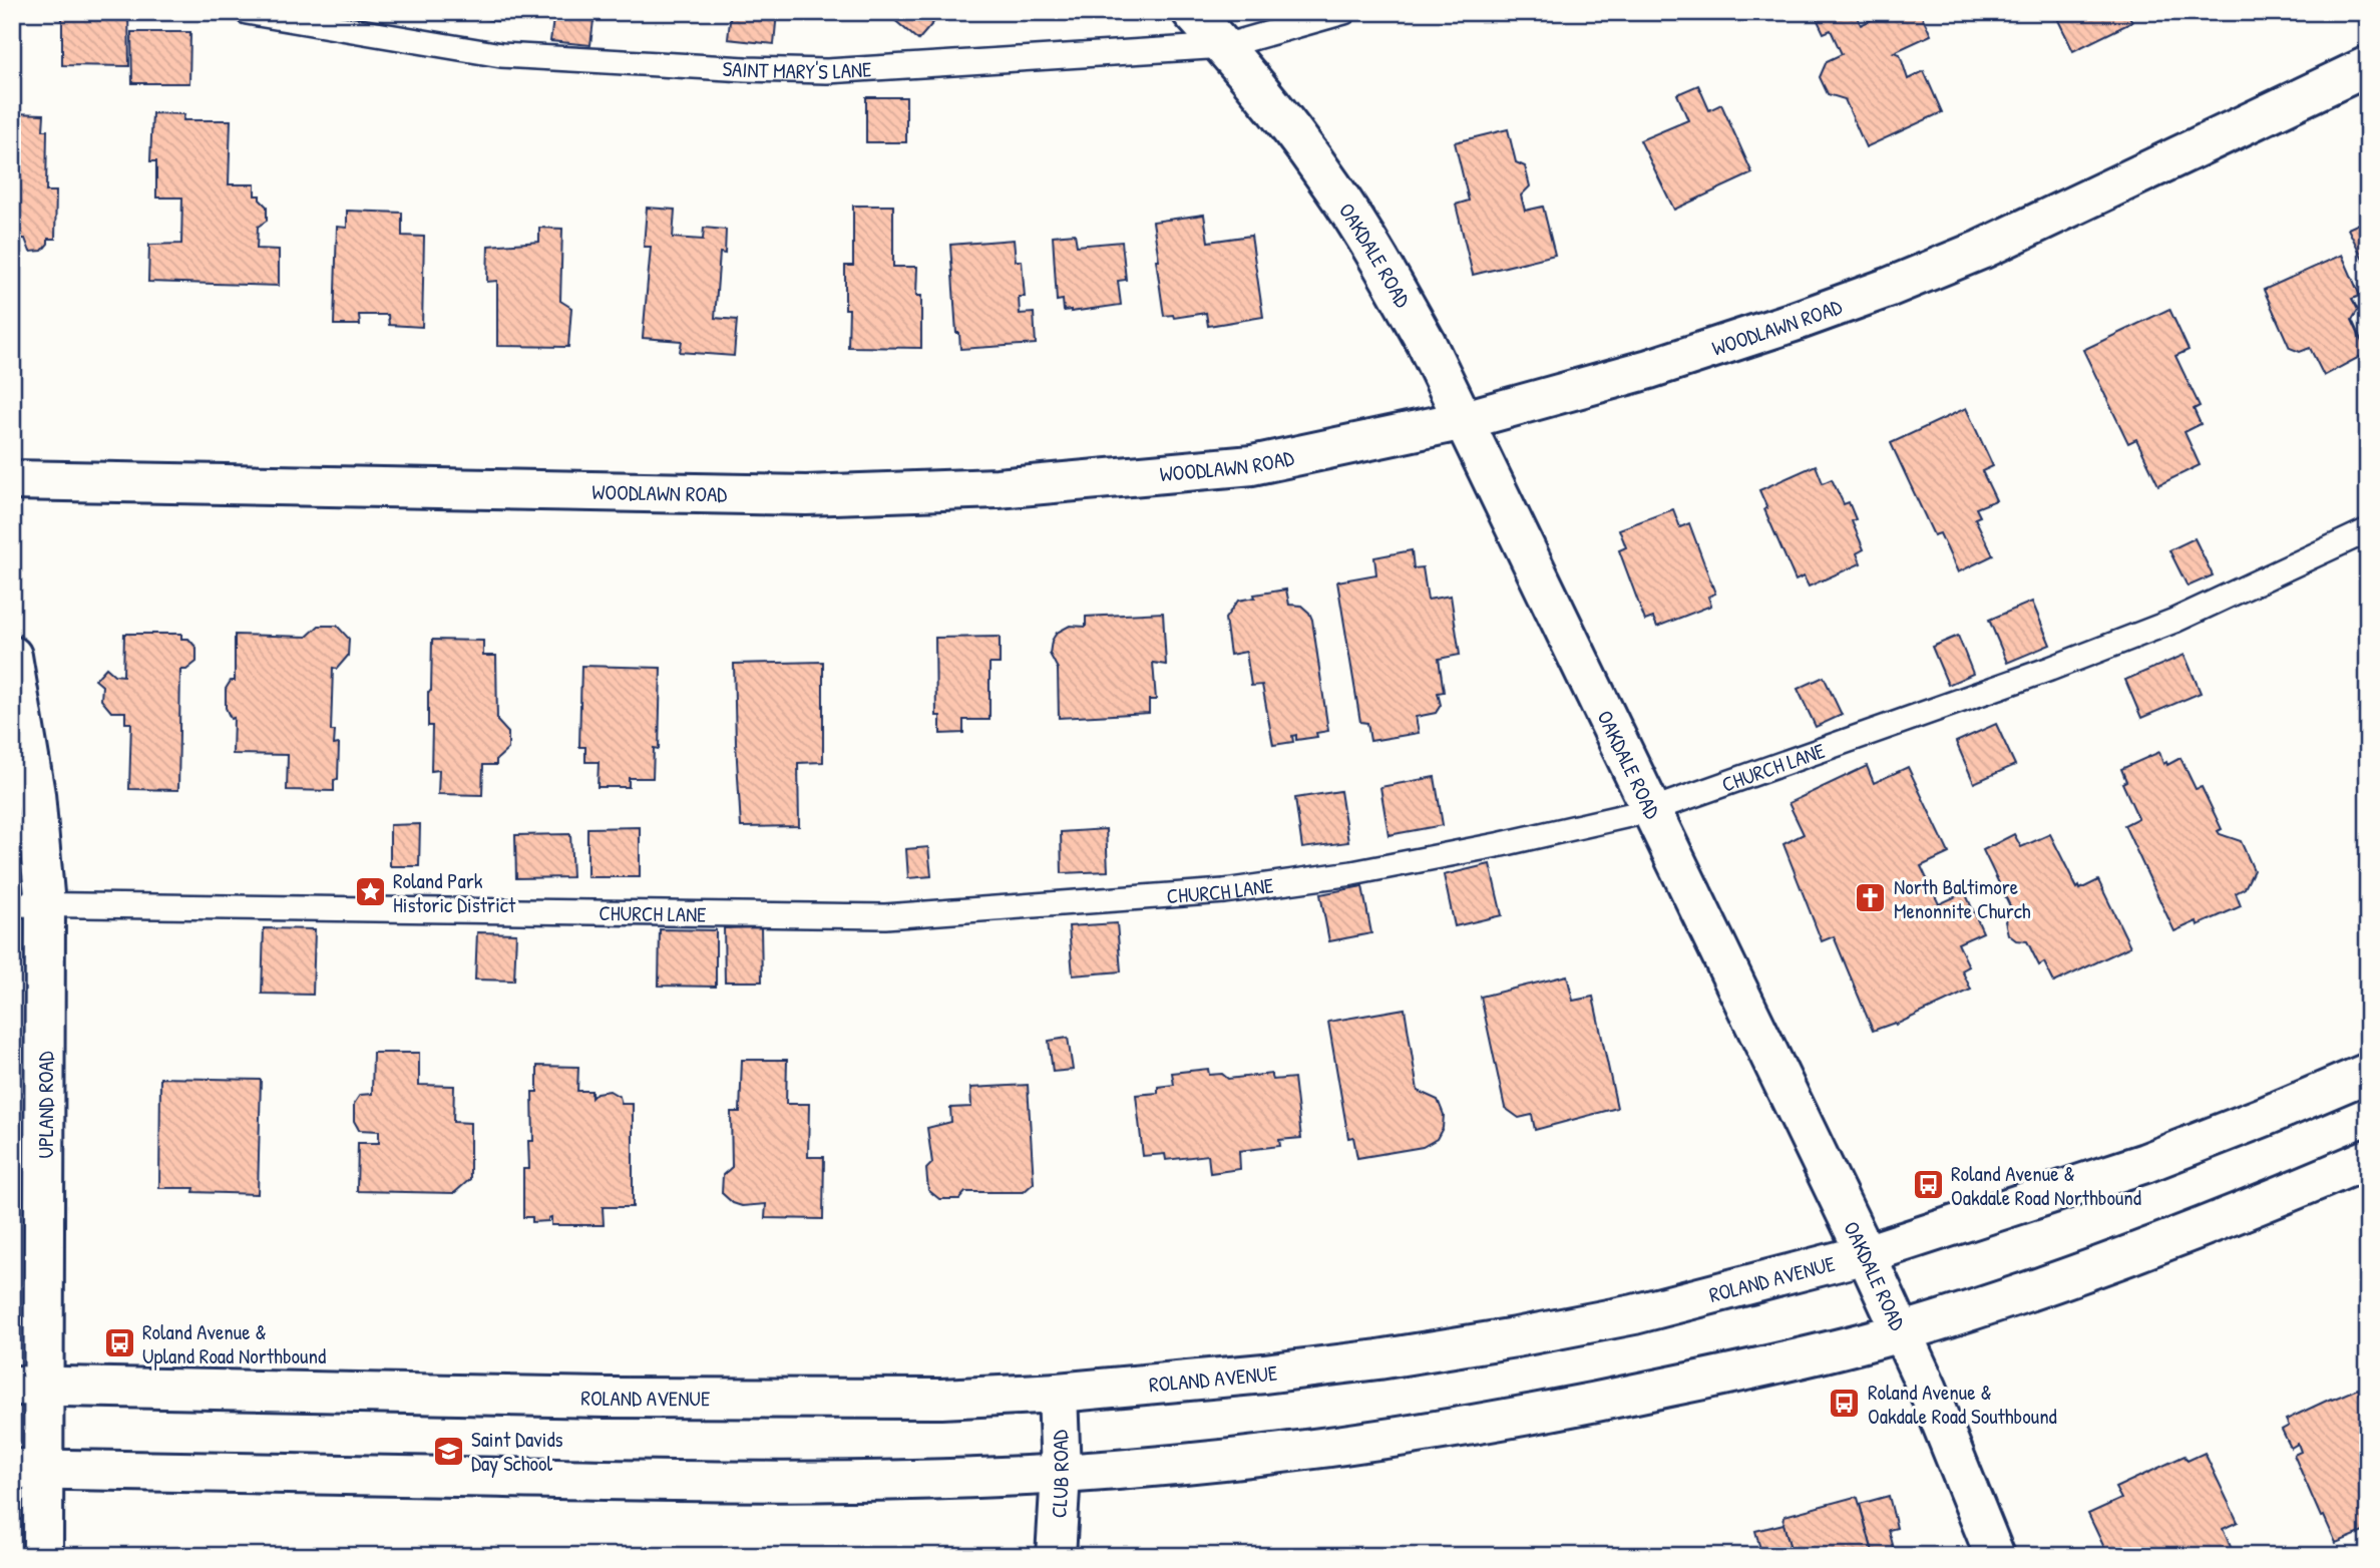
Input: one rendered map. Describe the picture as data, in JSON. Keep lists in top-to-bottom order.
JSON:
{
  "streets": {
    "street": [
      "OAKDALE ROAD",
      "WOODLAWN ROAD",
      "UPLAND ROAD",
      "ROLAND AVENUE",
      "CLUB ROAD"
    ],
    "lane": ["SAINT MARY'S LANE", "CHURCH LANE"]
  },
  "crossings": [
    ["SAINT MARY'S LANE", "OAKDALE ROAD"],
    ["OAKDALE ROAD", "WOODLAWN ROAD"],
    ["OAKDALE ROAD", "CHURCH LANE"],
    ["OAKDALE ROAD", "ROLAND AVENUE"],
    ["CHURCH LANE", "UPLAND ROAD"],
    ["UPLAND ROAD", "ROLAND AVENUE"],
    ["ROLAND AVENUE", "CLUB ROAD"]
  ],
  "places": {
    "place": ["Roland Park Historic District"],
    "church": ["North Baltimore Menonnite Church"],
    "bus stop": ["Roland Avenue & Oakdale Road Northbound", "Roland Avenue & Upland Road Northbound", "Roland Avenue & Oakdale Road Southbound"],
    "school or university": ["Saint Davids Day School"]
  }
}
